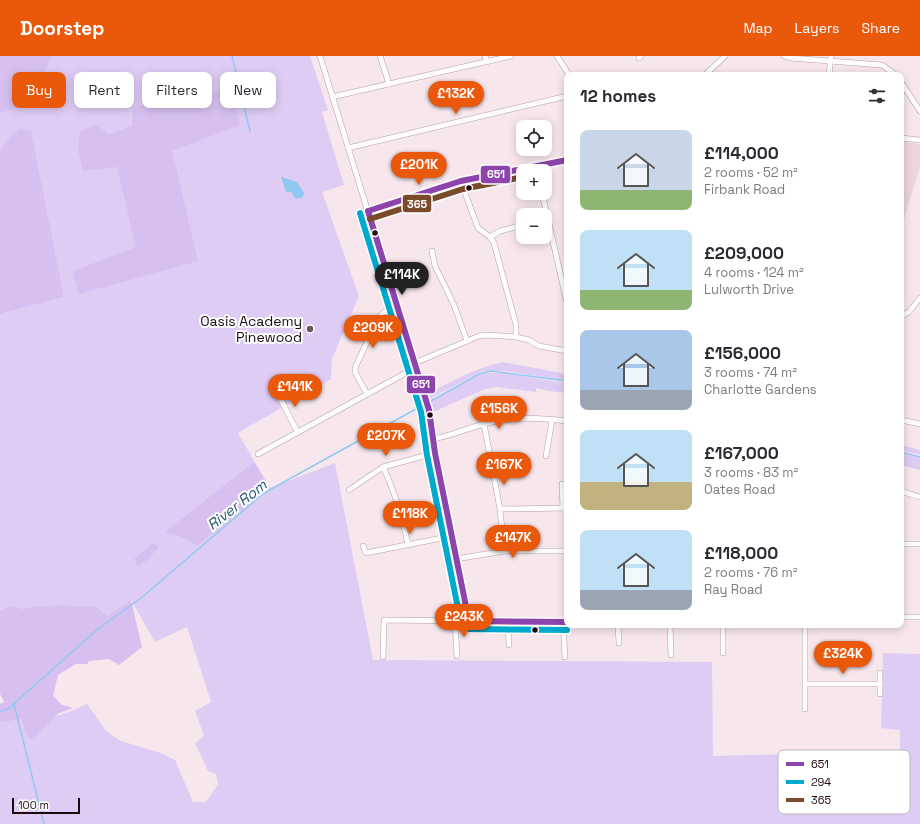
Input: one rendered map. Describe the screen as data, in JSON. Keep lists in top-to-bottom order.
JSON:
{
  "water": ["River Rom"],
  "places": ["Oasis Academy Pinewood"],
  "lines": ["transit line 651", "transit line 365", "transit line 294"],
  "legend": ["651", "294", "365"],
  "scale_bar": "100 m",
  "page": {
    "header": "Doorstep",
    "nav": ["Map", "Layers", "Share"],
    "chip": [
      "Buy",
      "Rent",
      "Filters",
      "New"
    ],
    "heading": "12 homes",
    "price": [
      "£132K",
      "£201K",
      "£114K",
      "£209K",
      "£141K",
      "£156K",
      "£207K",
      "£167K",
      "£118K",
      "£147K",
      "£243K",
      "£324K"
    ],
    "map_buttons": ["+", "−"],
    "list": [
      {
        "name": "£114,000",
        "note": "2 rooms · 52 m² · Firbank Road"
      },
      {
        "name": "£209,000",
        "note": "4 rooms · 124 m² · Lulworth Drive"
      },
      {
        "name": "£156,000",
        "note": "3 rooms · 74 m² · Charlotte Gardens"
      },
      {
        "name": "£167,000",
        "note": "3 rooms · 83 m² · Oates Road"
      },
      {
        "name": "£118,000",
        "note": "2 rooms · 76 m² · Ray Road"
      }
    ],
    "scale": "100 m"
  }
}
